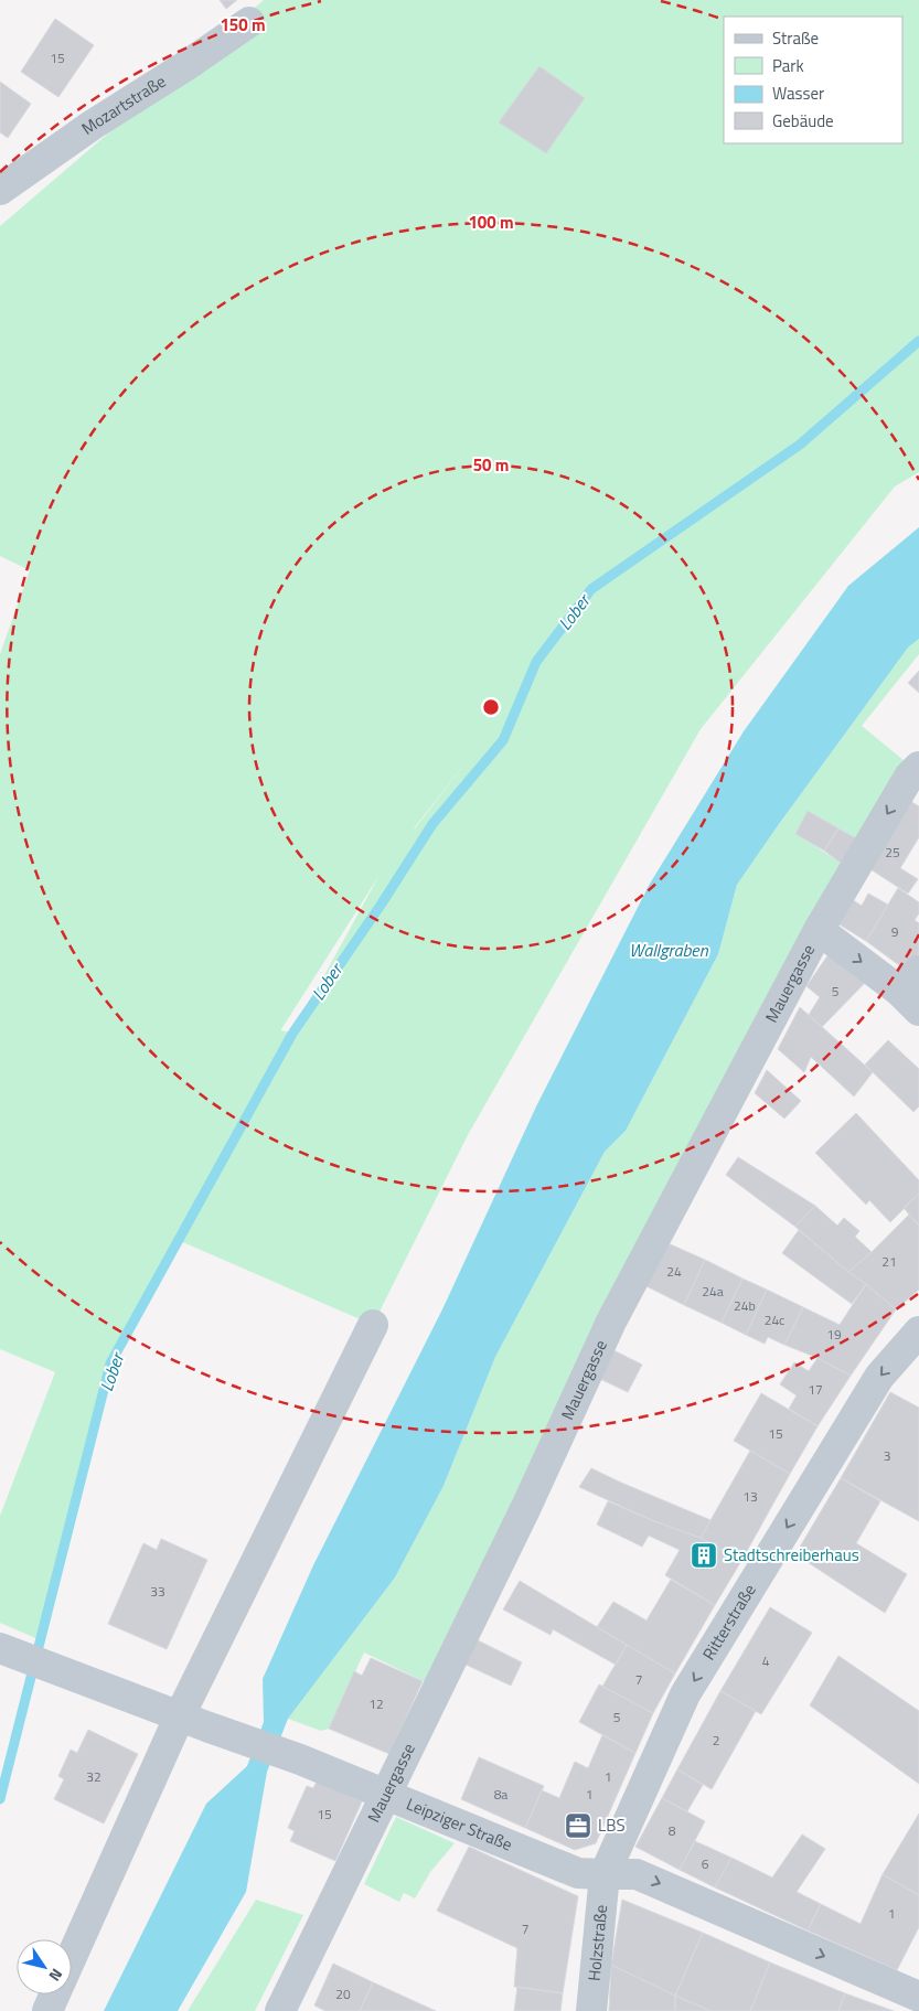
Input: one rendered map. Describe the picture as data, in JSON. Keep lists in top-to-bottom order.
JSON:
{
  "streets": {
    "street": [
      "Mozartstraße",
      "Mauergasse",
      "Ritterstraße",
      "Leipziger Straße",
      "Holzstraße"
    ]
  },
  "crossings": [
    ["Mauergasse", "Leipziger Straße"],
    ["Ritterstraße", "Leipziger Straße"],
    ["Ritterstraße", "Holzstraße"],
    ["Leipziger Straße", "Holzstraße"]
  ],
  "one_way": ["Ritterstraße"],
  "water": ["Lober", "Wallgraben"],
  "places": {
    "building": ["Stadtschreiberhaus"],
    "office": ["LBS"]
  },
  "house_numbers": [
    "15",
    "25",
    "9",
    "5",
    "21",
    "24",
    "24a",
    "24b",
    "24c",
    "19",
    "17",
    "15",
    "3",
    "13",
    "33",
    "4",
    "7",
    "12",
    "5",
    "2",
    "32",
    "1",
    "8a",
    "1",
    "15",
    "8",
    "6",
    "1",
    "7",
    "20"
  ],
  "legend": [
    "Straße",
    "Park",
    "Wasser",
    "Gebäude"
  ],
  "north": "bottom right",
  "rings": ["150 m", "100 m", "50 m"]
}
